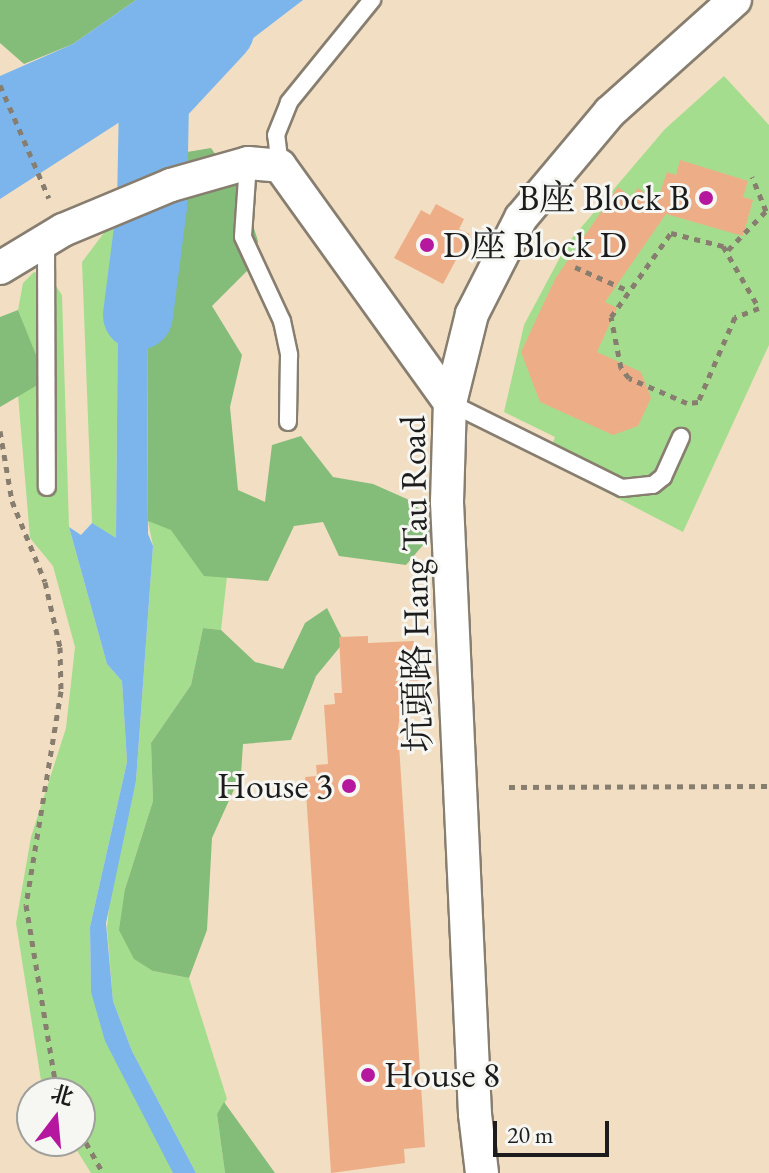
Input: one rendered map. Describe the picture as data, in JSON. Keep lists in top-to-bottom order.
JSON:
{
  "streets": {
    "street": ["坑頭路 Hang Tau Road"]
  },
  "places": [
    "B座 Block B",
    "D座 Block D",
    "House 3",
    "House 8"
  ],
  "scale_bar": "20 m",
  "north": "top"
}
